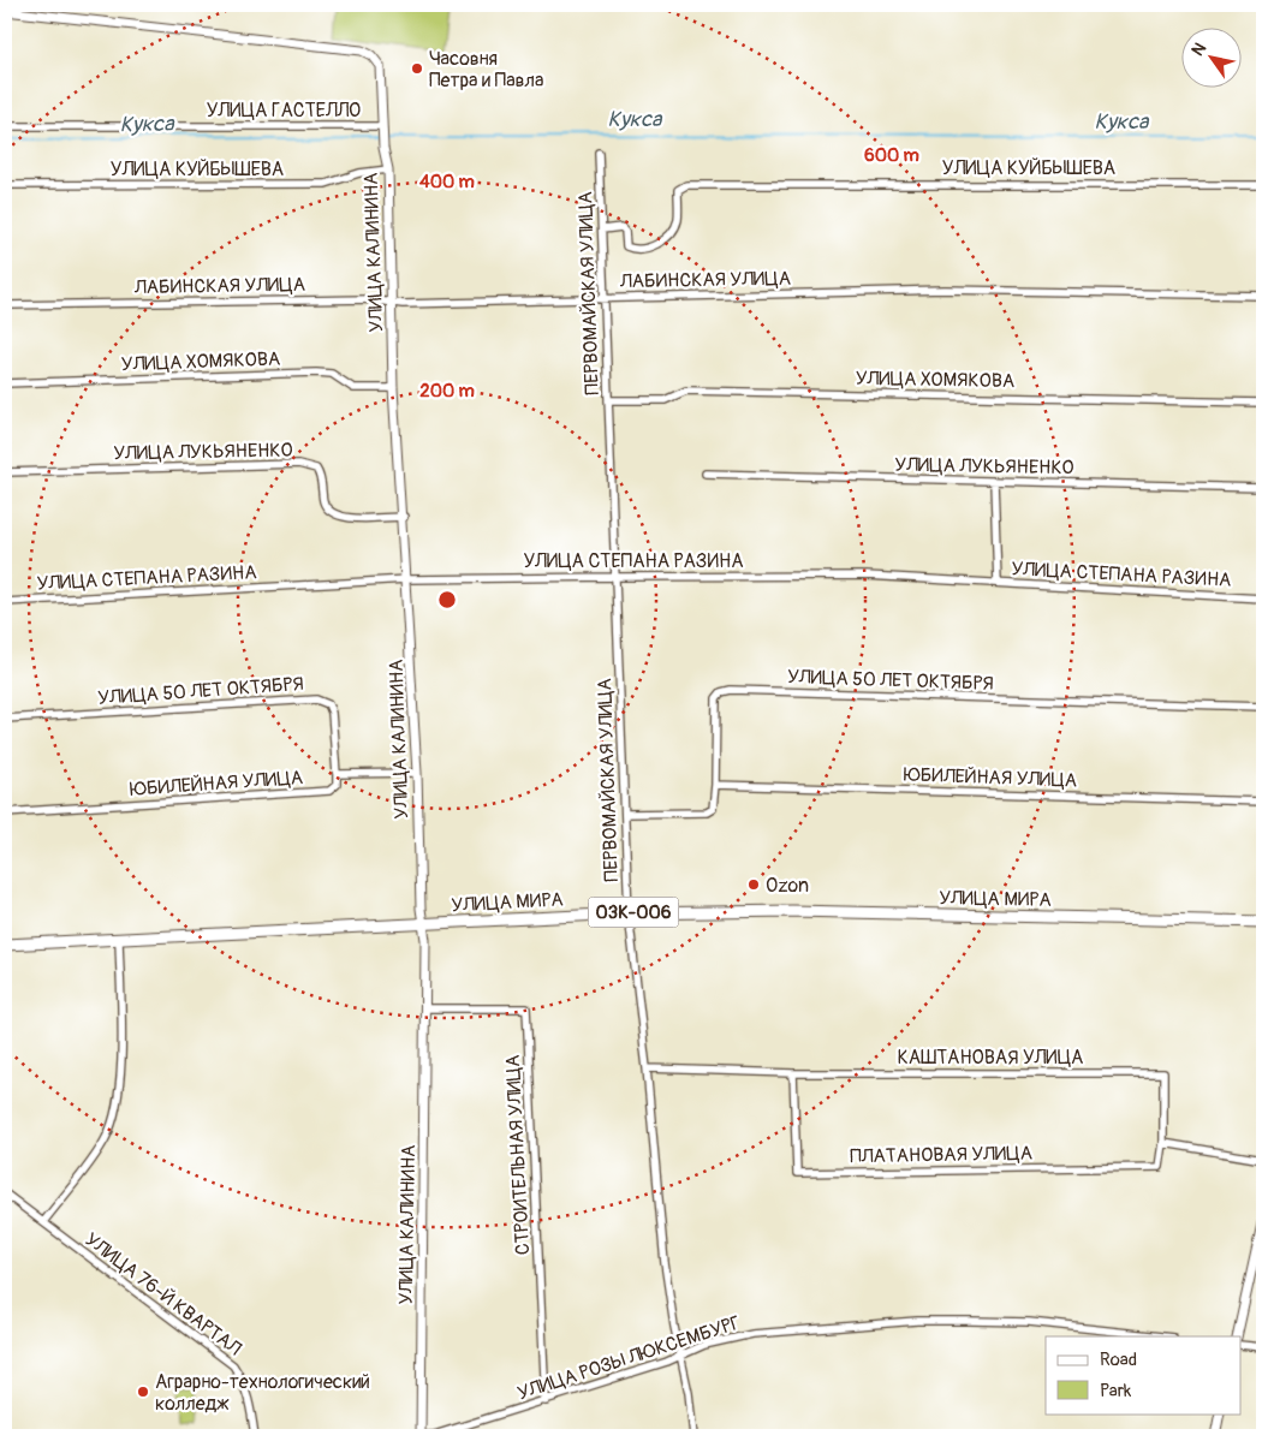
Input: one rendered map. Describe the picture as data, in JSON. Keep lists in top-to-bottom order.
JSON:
{
  "streets": {
    "main road": ["УЛИЦА МИРА", "03К-006"],
    "street": [
      "УЛИЦА ГАСТЕЛЛО",
      "УЛИЦА КУЙБЫШЕВА",
      "УЛИЦА КАЛИНИНА",
      "ЛАБИНСКАЯ УЛИЦА",
      "ПЕРВОМАЙСКАЯ УЛИЦА",
      "УЛИЦА ХОМЯКОВА",
      "УЛИЦА ЛУКЬЯНЕНКО",
      "УЛИЦА СТЕПАНА РАЗИНА",
      "УЛИЦА 50 ЛЕТ ОКТЯБРЯ",
      "ЮБИЛЕЙНАЯ УЛИЦА",
      "КАШТАНОВАЯ УЛИЦА",
      "ПЛАТАНОВАЯ УЛИЦА",
      "СТРОИТЕЛЬНАЯ УЛИЦА",
      "УЛИЦА 76-Й КВАРТАЛ",
      "УЛИЦА РОЗЫ ЛЮКСЕМБУРГ"
    ]
  },
  "crossings": [
    ["УЛИЦА ГАСТЕЛЛО", "УЛИЦА КАЛИНИНА"],
    ["УЛИЦА КУЙБЫШЕВА", "УЛИЦА КАЛИНИНА"],
    ["УЛИЦА КУЙБЫШЕВА", "ПЕРВОМАЙСКАЯ УЛИЦА"],
    ["УЛИЦА КАЛИНИНА", "ЛАБИНСКАЯ УЛИЦА"],
    ["УЛИЦА КАЛИНИНА", "УЛИЦА ХОМЯКОВА"],
    ["УЛИЦА КАЛИНИНА", "УЛИЦА ЛУКЬЯНЕНКО"],
    ["УЛИЦА КАЛИНИНА", "УЛИЦА СТЕПАНА РАЗИНА"],
    ["УЛИЦА КАЛИНИНА", "УЛИЦА МИРА"],
    ["УЛИЦА КАЛИНИНА", "СТРОИТЕЛЬНАЯ УЛИЦА"],
    ["УЛИЦА КАЛИНИНА", "УЛИЦА РОЗЫ ЛЮКСЕМБУРГ"],
    ["ЛАБИНСКАЯ УЛИЦА", "ПЕРВОМАЙСКАЯ УЛИЦА"],
    ["ПЕРВОМАЙСКАЯ УЛИЦА", "УЛИЦА ХОМЯКОВА"],
    ["ПЕРВОМАЙСКАЯ УЛИЦА", "УЛИЦА СТЕПАНА РАЗИНА"],
    ["ПЕРВОМАЙСКАЯ УЛИЦА", "УЛИЦА 50 ЛЕТ ОКТЯБРЯ"],
    ["ПЕРВОМАЙСКАЯ УЛИЦА", "УЛИЦА МИРА"],
    ["ПЕРВОМАЙСКАЯ УЛИЦА", "КАШТАНОВАЯ УЛИЦА"],
    ["ПЕРВОМАЙСКАЯ УЛИЦА", "УЛИЦА РОЗЫ ЛЮКСЕМБУРГ"],
    ["УЛИЦА 50 ЛЕТ ОКТЯБРЯ", "ЮБИЛЕЙНАЯ УЛИЦА"],
    ["КАШТАНОВАЯ УЛИЦА", "ПЛАТАНОВАЯ УЛИЦА"],
    ["СТРОИТЕЛЬНАЯ УЛИЦА", "УЛИЦА РОЗЫ ЛЮКСЕМБУРГ"]
  ],
  "water": ["Кукса"],
  "places": ["Часовня Петра и Павла", "Ozon", "Аграрно-технологический колледж"],
  "legend": ["Road", "Park"],
  "north": "top left",
  "rings": ["600 m", "400 m", "200 m"]
}
